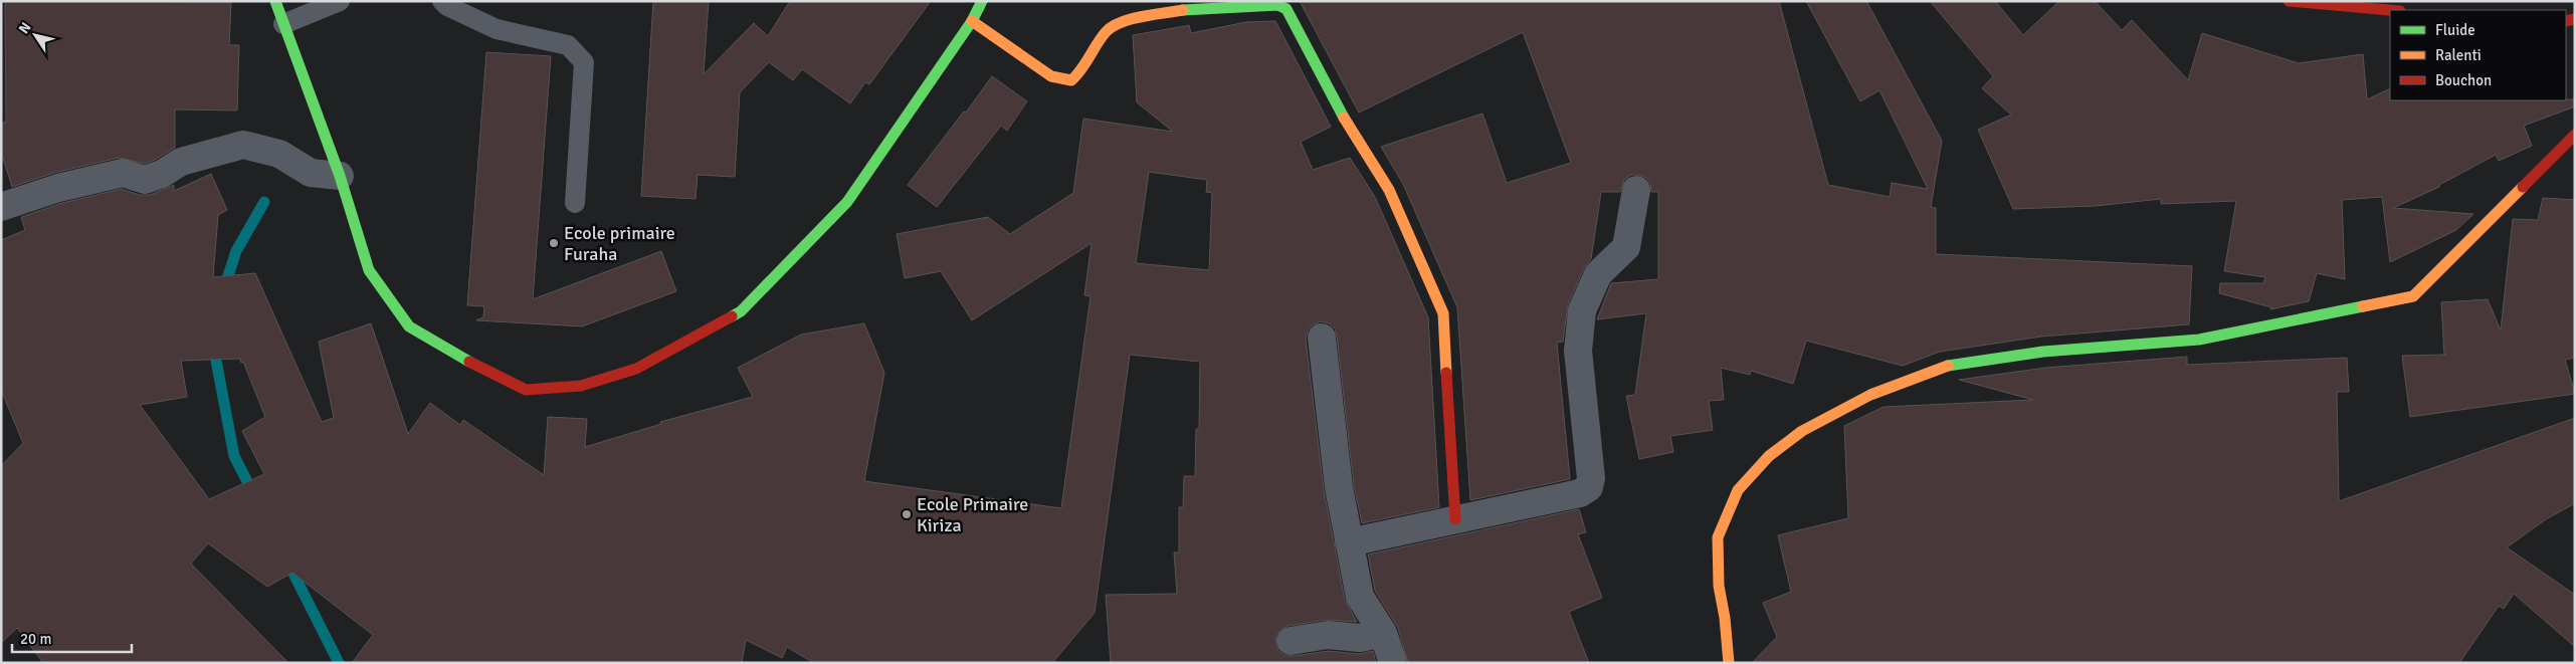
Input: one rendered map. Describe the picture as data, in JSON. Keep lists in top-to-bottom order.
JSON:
{
  "places": ["Ecole primaire Furaha", "Ecole Primaire Kiriza"],
  "legend": ["Fluide", "Ralenti", "Bouchon"],
  "scale_bar": "20 m",
  "north": "top left"
}
